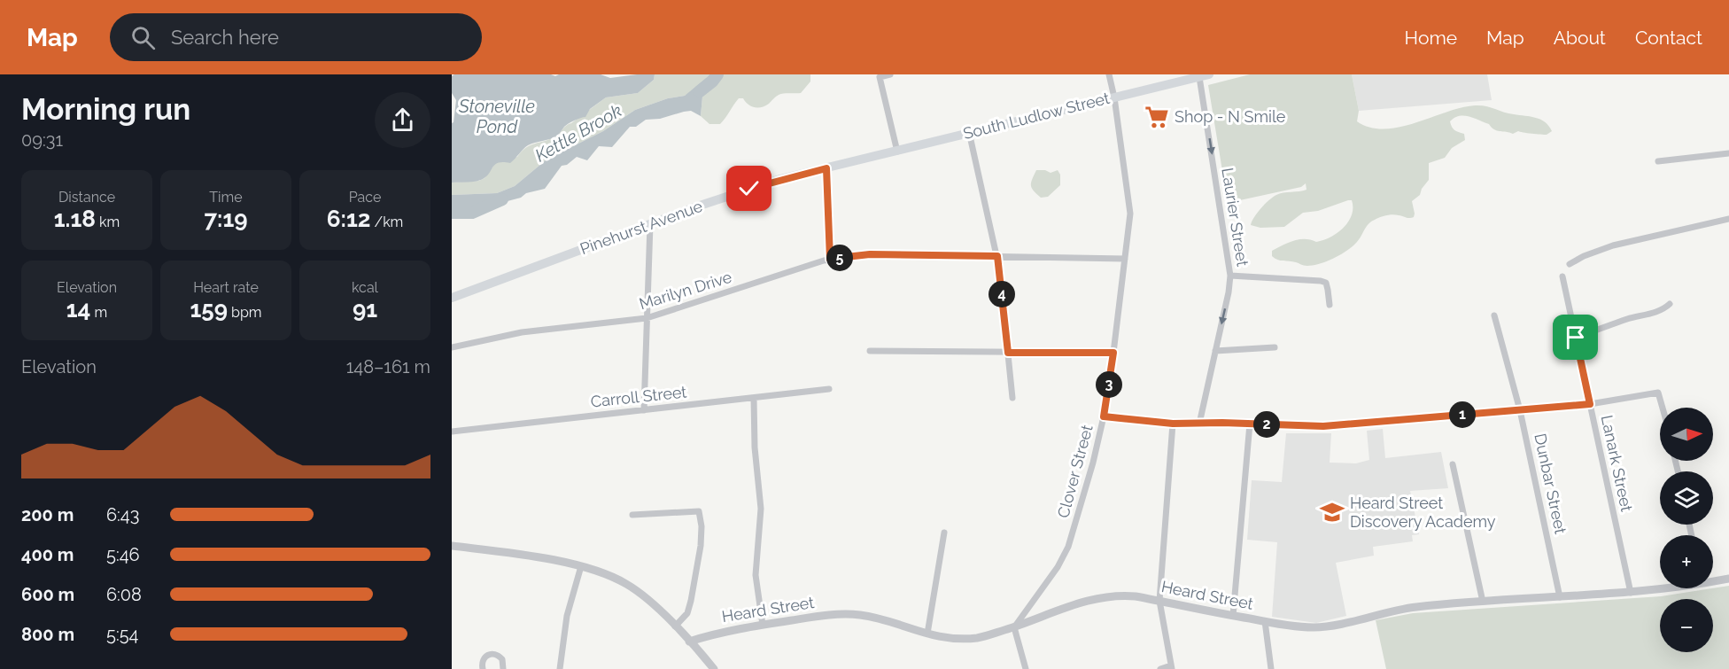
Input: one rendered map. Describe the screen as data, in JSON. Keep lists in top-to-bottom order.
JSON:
{
  "streets": {
    "main road": ["South Ludlow Street", "Pinehurst Avenue"],
    "street": [
      "Laurier Street",
      "Marilyn Drive",
      "Carroll Street",
      "Lanark Street",
      "Clover Street",
      "Dunbar Street",
      "Heard Street"
    ]
  },
  "crossings": [
    ["South Ludlow Street", "Laurier Street"],
    ["South Ludlow Street", "Pinehurst Avenue"],
    ["South Ludlow Street", "Clover Street"],
    ["Marilyn Drive", "Clover Street"],
    ["Lanark Street", "Heard Street"],
    ["Clover Street", "Heard Street"],
    ["Dunbar Street", "Heard Street"]
  ],
  "one_way": ["Laurier Street"],
  "water": ["Stoneville Pond", "Kettle Brook"],
  "places": {
    "supermarket": ["Shop - N Smile"],
    "school or university": ["Heard Street Discovery Academy"]
  },
  "north": "right",
  "page": {
    "header": "Map",
    "search": "Search here",
    "nav": [
      "Home",
      "Map",
      "About",
      "Contact"
    ],
    "heading": ["Morning run", "09:31"],
    "stats": [
      ["Distance", "1.18 km"],
      ["Time", "7:19"],
      ["Pace", "6:12 /km"],
      ["Elevation", "14 m"],
      ["Heart rate", "159 bpm"],
      ["kcal", "91"]
    ],
    "pins": [
      "5",
      "4",
      "3",
      "1",
      "2"
    ],
    "chart": ["Elevation", "148–161 m"],
    "map_buttons": ["+", "−"],
    "list": [
      {
        "name": "200 m",
        "note": "6:43"
      },
      {
        "name": "400 m",
        "note": "5:46"
      },
      {
        "name": "600 m",
        "note": "6:08"
      },
      {
        "name": "800 m",
        "note": "5:54"
      }
    ]
  }
}
